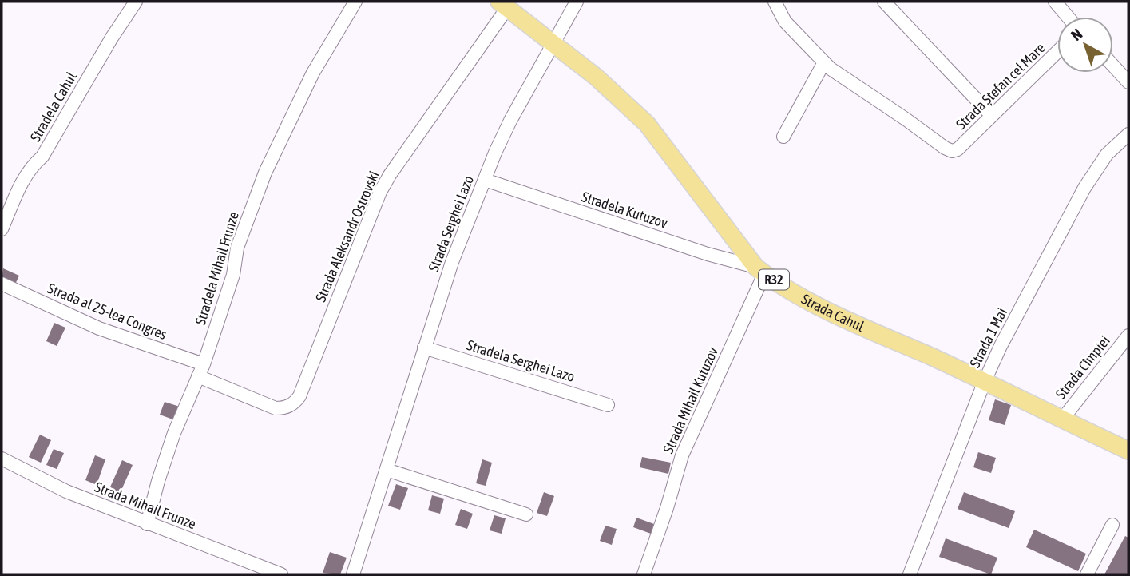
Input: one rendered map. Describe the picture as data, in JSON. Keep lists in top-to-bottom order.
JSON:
{
  "streets": {
    "main road": ["R32", "Strada Cahul"],
    "street": [
      "Strada Ștefan cel Mare",
      "Stradela Cahul",
      "Stradela Kutuzov",
      "Strada Serghei Lazo",
      "Strada Aleksandr Ostrovski",
      "Stradela Mihail Frunze",
      "Strada al 25-lea Congres",
      "Strada 1 Mai",
      "Stradela Serghei Lazo",
      "Strada Cîmpiei",
      "Strada Mihail Kutuzov",
      "Strada Mihail Frunze"
    ]
  },
  "crossings": [
    ["Stradela Kutuzov", "Strada Serghei Lazo"],
    ["Stradela Kutuzov", "Strada Cahul"],
    ["Stradela Kutuzov", "Strada Mihail Kutuzov"],
    ["Strada Serghei Lazo", "Strada Cahul"],
    ["Strada Serghei Lazo", "Stradela Serghei Lazo"],
    ["Strada Aleksandr Ostrovski", "Stradela Mihail Frunze"],
    ["Strada Aleksandr Ostrovski", "Strada al 25-lea Congres"],
    ["Strada Aleksandr Ostrovski", "Strada Cahul"],
    ["Stradela Mihail Frunze", "Strada al 25-lea Congres"],
    ["Stradela Mihail Frunze", "Strada Mihail Frunze"],
    ["Strada Cahul", "Strada 1 Mai"],
    ["Strada Cahul", "Strada Cîmpiei"],
    ["Strada Cahul", "Strada Mihail Kutuzov"]
  ],
  "north": "top left"
}
